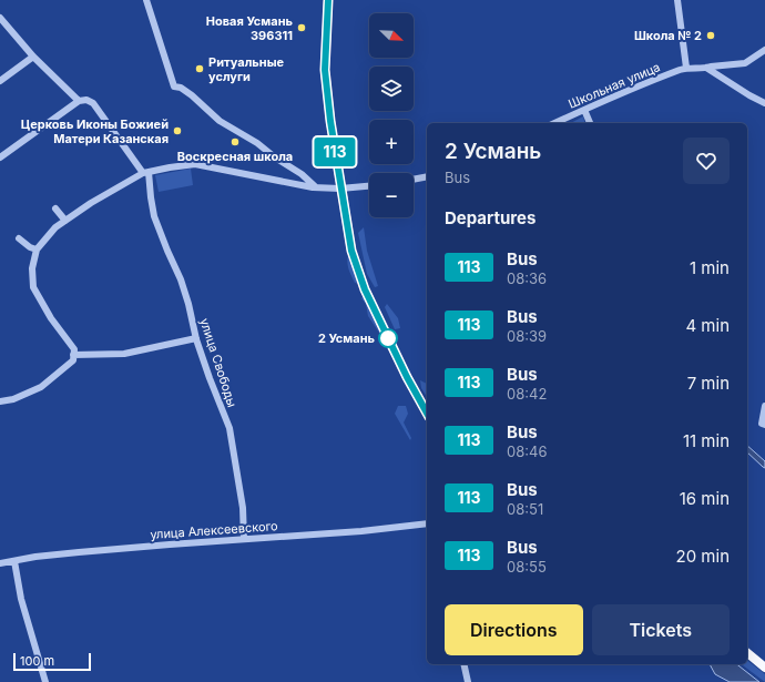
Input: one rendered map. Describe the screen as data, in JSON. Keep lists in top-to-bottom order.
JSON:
{
  "streets": {
    "street": ["Школьная улица", "улица Свободы", "улица Алексеевского"]
  },
  "crossings": [
    ["улица Свободы", "улица Алексеевского"]
  ],
  "places": [
    "Новая Усмань 396311",
    "Школа № 2",
    "Ритуальные услуги",
    "Церковь Иконы Божией Матери Казанская",
    "Воскресная школа",
    "2 Усмань"
  ],
  "lines": ["bus line 113"],
  "scale_bar": "100 m",
  "north": "bottom right",
  "page": {
    "on_map": "113",
    "map_buttons": ["+", "−"],
    "heading": [
      ["2 Усмань", "Bus"],
      "Departures"
    ],
    "list": [
      {
        "mark": "113",
        "name": "Bus",
        "note": "08:36",
        "value": "1 min"
      },
      {
        "mark": "113",
        "name": "Bus",
        "note": "08:39",
        "value": "4 min"
      },
      {
        "mark": "113",
        "name": "Bus",
        "note": "08:42",
        "value": "7 min"
      },
      {
        "mark": "113",
        "name": "Bus",
        "note": "08:46",
        "value": "11 min"
      },
      {
        "mark": "113",
        "name": "Bus",
        "note": "08:51",
        "value": "16 min"
      },
      {
        "mark": "113",
        "name": "Bus",
        "note": "08:55",
        "value": "20 min"
      }
    ],
    "buttons": ["Directions", "Tickets"],
    "scale": "100 m"
  }
}
